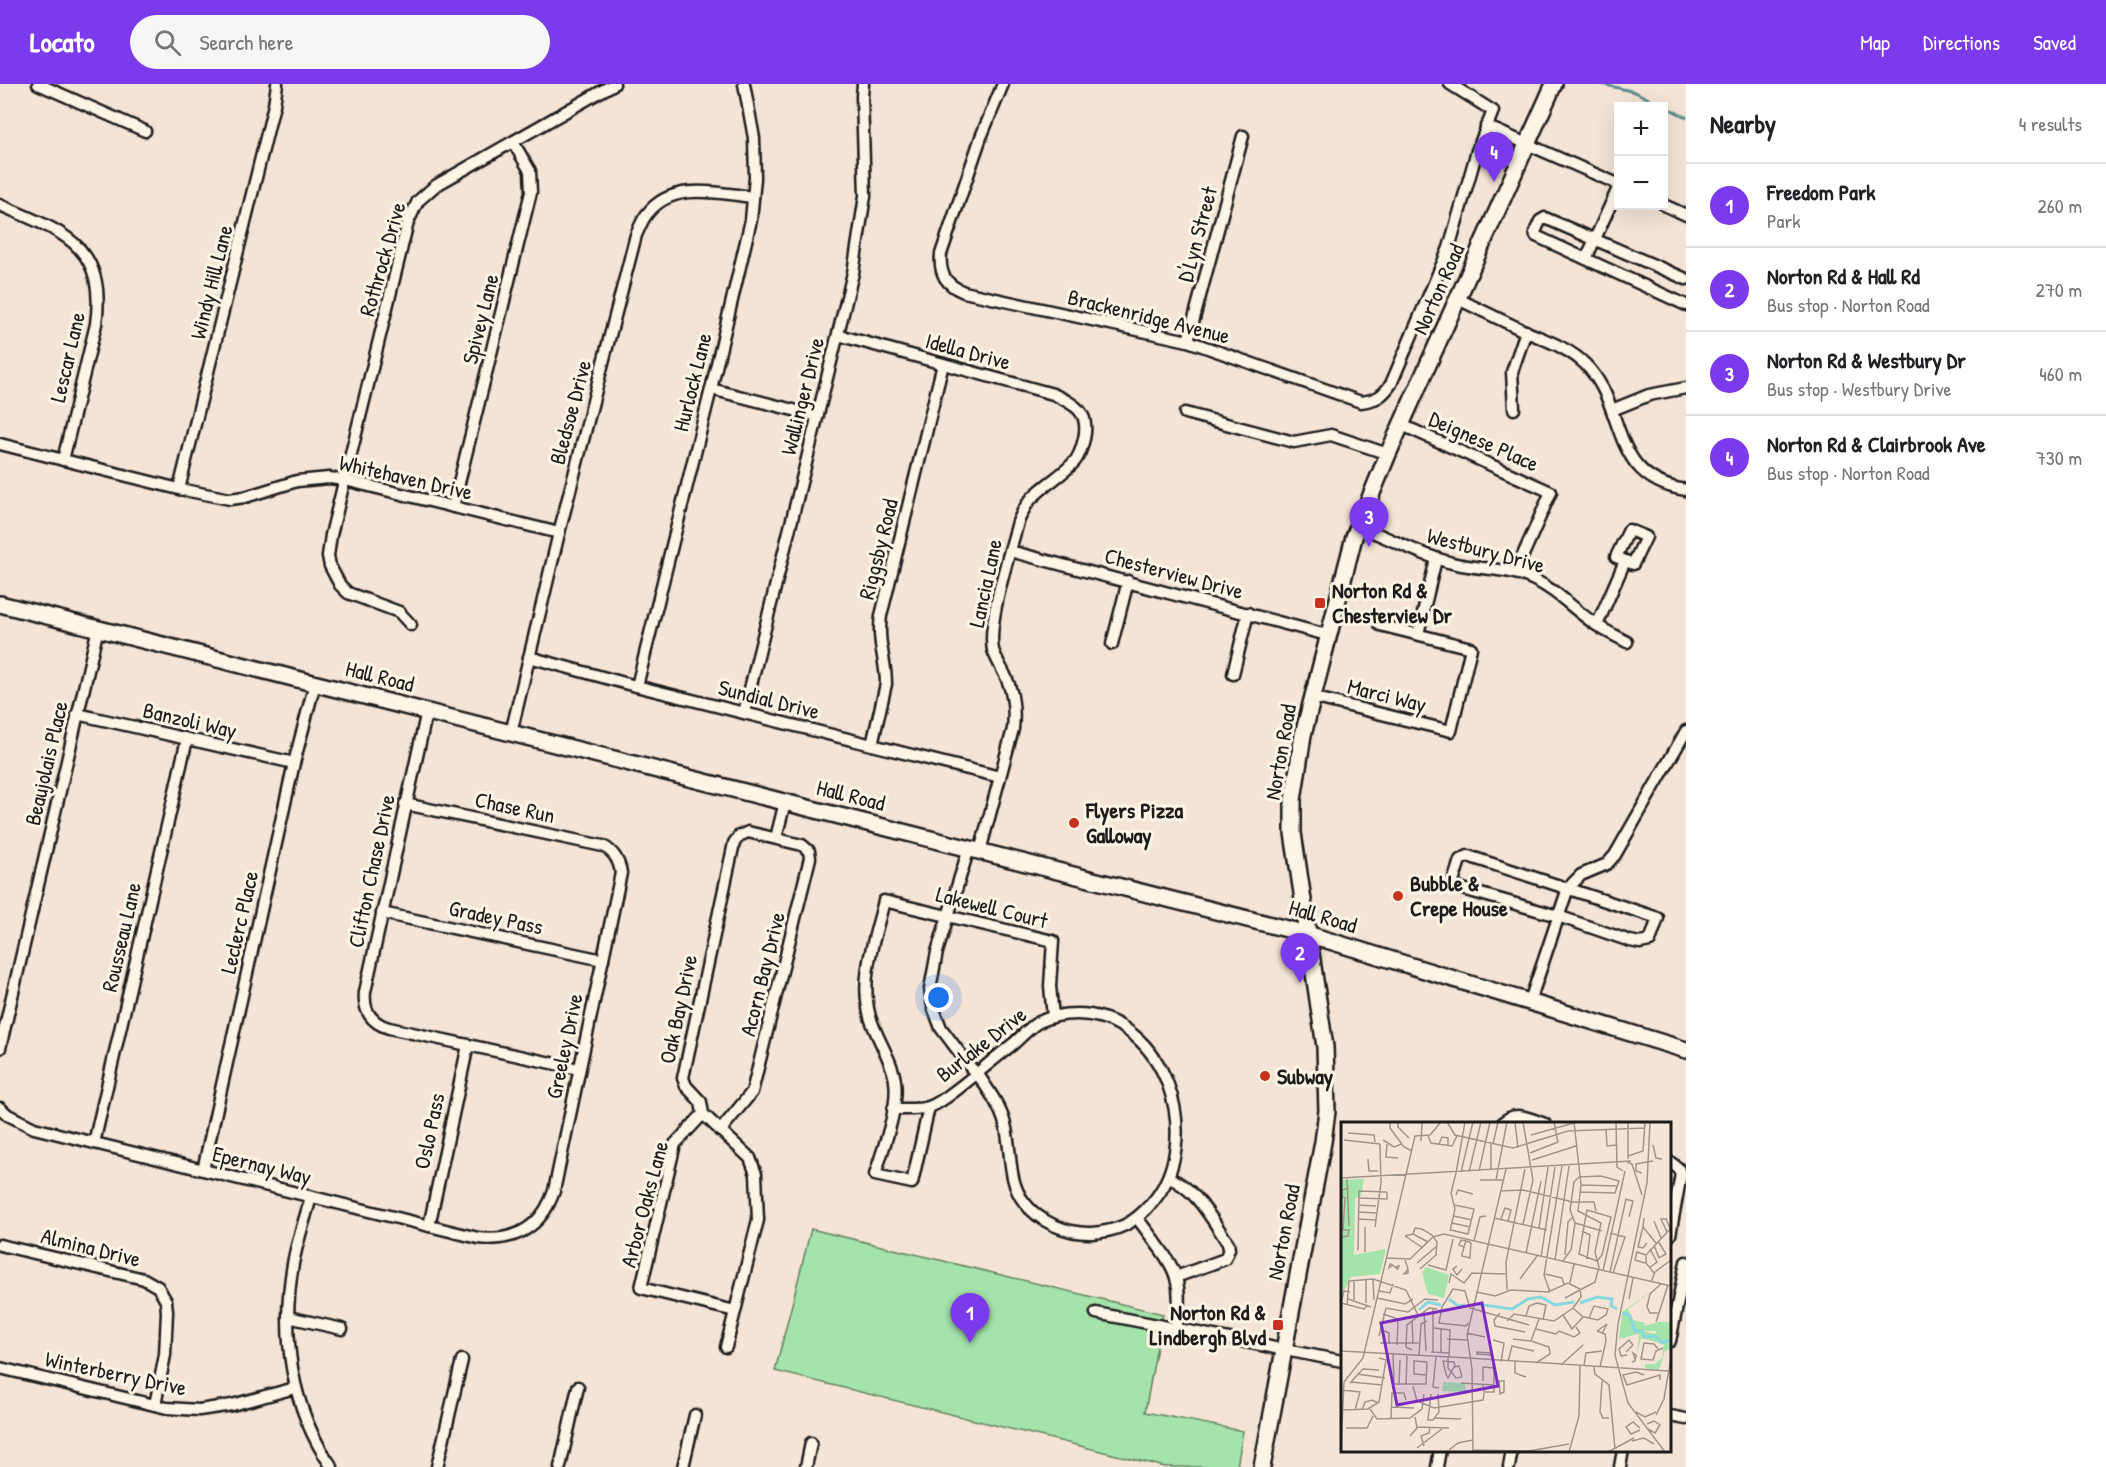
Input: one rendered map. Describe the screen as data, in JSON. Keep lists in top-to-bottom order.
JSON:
{
  "streets": {
    "main road": ["Norton Road", "Hall Road"],
    "street": [
      "D'Lyn Street",
      "Rothrock Drive",
      "Windy Hill Lane",
      "Brackenridge Avenue",
      "Spivey Lane",
      "Idella Drive",
      "Lescar Lane",
      "Hurlock Lane",
      "Wallinger Drive",
      "Bledsoe Drive",
      "Deignese Place",
      "Whitehaven Drive",
      "Riggsby Road",
      "Westbury Drive",
      "Chesterview Drive",
      "Lancia Lane",
      "Marci Way",
      "Sundial Drive",
      "Banzoli Way",
      "Beaujolais Place",
      "Chase Run",
      "Clifton Chase Drive",
      "Lakewell Court",
      "Gradey Pass",
      "Leclerc Place",
      "Rousseau Lane",
      "Acorn Bay Drive",
      "Oak Bay Drive",
      "Burlake Drive",
      "Greeley Drive",
      "Oslo Pass",
      "Epernay Way",
      "Arbor Oaks Lane",
      "Almina Drive",
      "Winterberry Drive"
    ]
  },
  "crossings": [
    ["D'Lyn Street", "Brackenridge Avenue"],
    ["Rothrock Drive", "Spivey Lane"],
    ["Rothrock Drive", "Whitehaven Drive"],
    ["Windy Hill Lane", "Whitehaven Drive"],
    ["Norton Road", "Deignese Place"],
    ["Norton Road", "Westbury Drive"],
    ["Norton Road", "Chesterview Drive"],
    ["Norton Road", "Hall Road"],
    ["Norton Road", "Marci Way"],
    ["Spivey Lane", "Whitehaven Drive"],
    ["Idella Drive", "Wallinger Drive"],
    ["Idella Drive", "Riggsby Road"],
    ["Idella Drive", "Lancia Lane"],
    ["Lescar Lane", "Whitehaven Drive"],
    ["Hurlock Lane", "Bledsoe Drive"],
    ["Hurlock Lane", "Sundial Drive"],
    ["Wallinger Drive", "Sundial Drive"],
    ["Bledsoe Drive", "Whitehaven Drive"],
    ["Bledsoe Drive", "Hall Road"],
    ["Bledsoe Drive", "Sundial Drive"],
    ["Deignese Place", "Westbury Drive"],
    ["Riggsby Road", "Sundial Drive"],
    ["Chesterview Drive", "Lancia Lane"],
    ["Lancia Lane", "Hall Road"],
    ["Lancia Lane", "Sundial Drive"],
    ["Lancia Lane", "Lakewell Court"],
    ["Lancia Lane", "Burlake Drive"],
    ["Hall Road", "Beaujolais Place"],
    ["Hall Road", "Clifton Chase Drive"],
    ["Hall Road", "Leclerc Place"],
    ["Banzoli Way", "Beaujolais Place"],
    ["Banzoli Way", "Leclerc Place"],
    ["Banzoli Way", "Rousseau Lane"],
    ["Chase Run", "Clifton Chase Drive"],
    ["Chase Run", "Greeley Drive"],
    ["Clifton Chase Drive", "Gradey Pass"],
    ["Clifton Chase Drive", "Oslo Pass"],
    ["Lakewell Court", "Burlake Drive"],
    ["Gradey Pass", "Greeley Drive"],
    ["Leclerc Place", "Epernay Way"],
    ["Rousseau Lane", "Epernay Way"],
    ["Acorn Bay Drive", "Oak Bay Drive"],
    ["Oak Bay Drive", "Arbor Oaks Lane"],
    ["Greeley Drive", "Epernay Way"],
    ["Oslo Pass", "Epernay Way"],
    ["Almina Drive", "Winterberry Drive"]
  ],
  "places": {
    "transit": ["Norton Rd & Chesterview Dr", "Norton Rd & Lindbergh Blvd"],
    "other": ["Flyers Pizza Galloway", "Bubble & Crepe House", "Subway"]
  },
  "page": {
    "header": "Locato",
    "search": "Search here",
    "nav": ["Map", "Directions", "Saved"],
    "heading": ["Nearby", "4 results"],
    "map_buttons": ["+", "−"],
    "pins": [
      "4",
      "3",
      "2",
      "1"
    ],
    "list": [
      {
        "mark": "1",
        "name": "Freedom Park",
        "note": "Park",
        "value": "260 m"
      },
      {
        "mark": "2",
        "name": "Norton Rd & Hall Rd",
        "note": "Bus stop · Norton Road",
        "value": "270 m"
      },
      {
        "mark": "3",
        "name": "Norton Rd & Westbury Dr",
        "note": "Bus stop · Westbury Drive",
        "value": "460 m"
      },
      {
        "mark": "4",
        "name": "Norton Rd & Clairbrook Ave",
        "note": "Bus stop · Norton Road",
        "value": "730 m"
      }
    ]
  }
}
